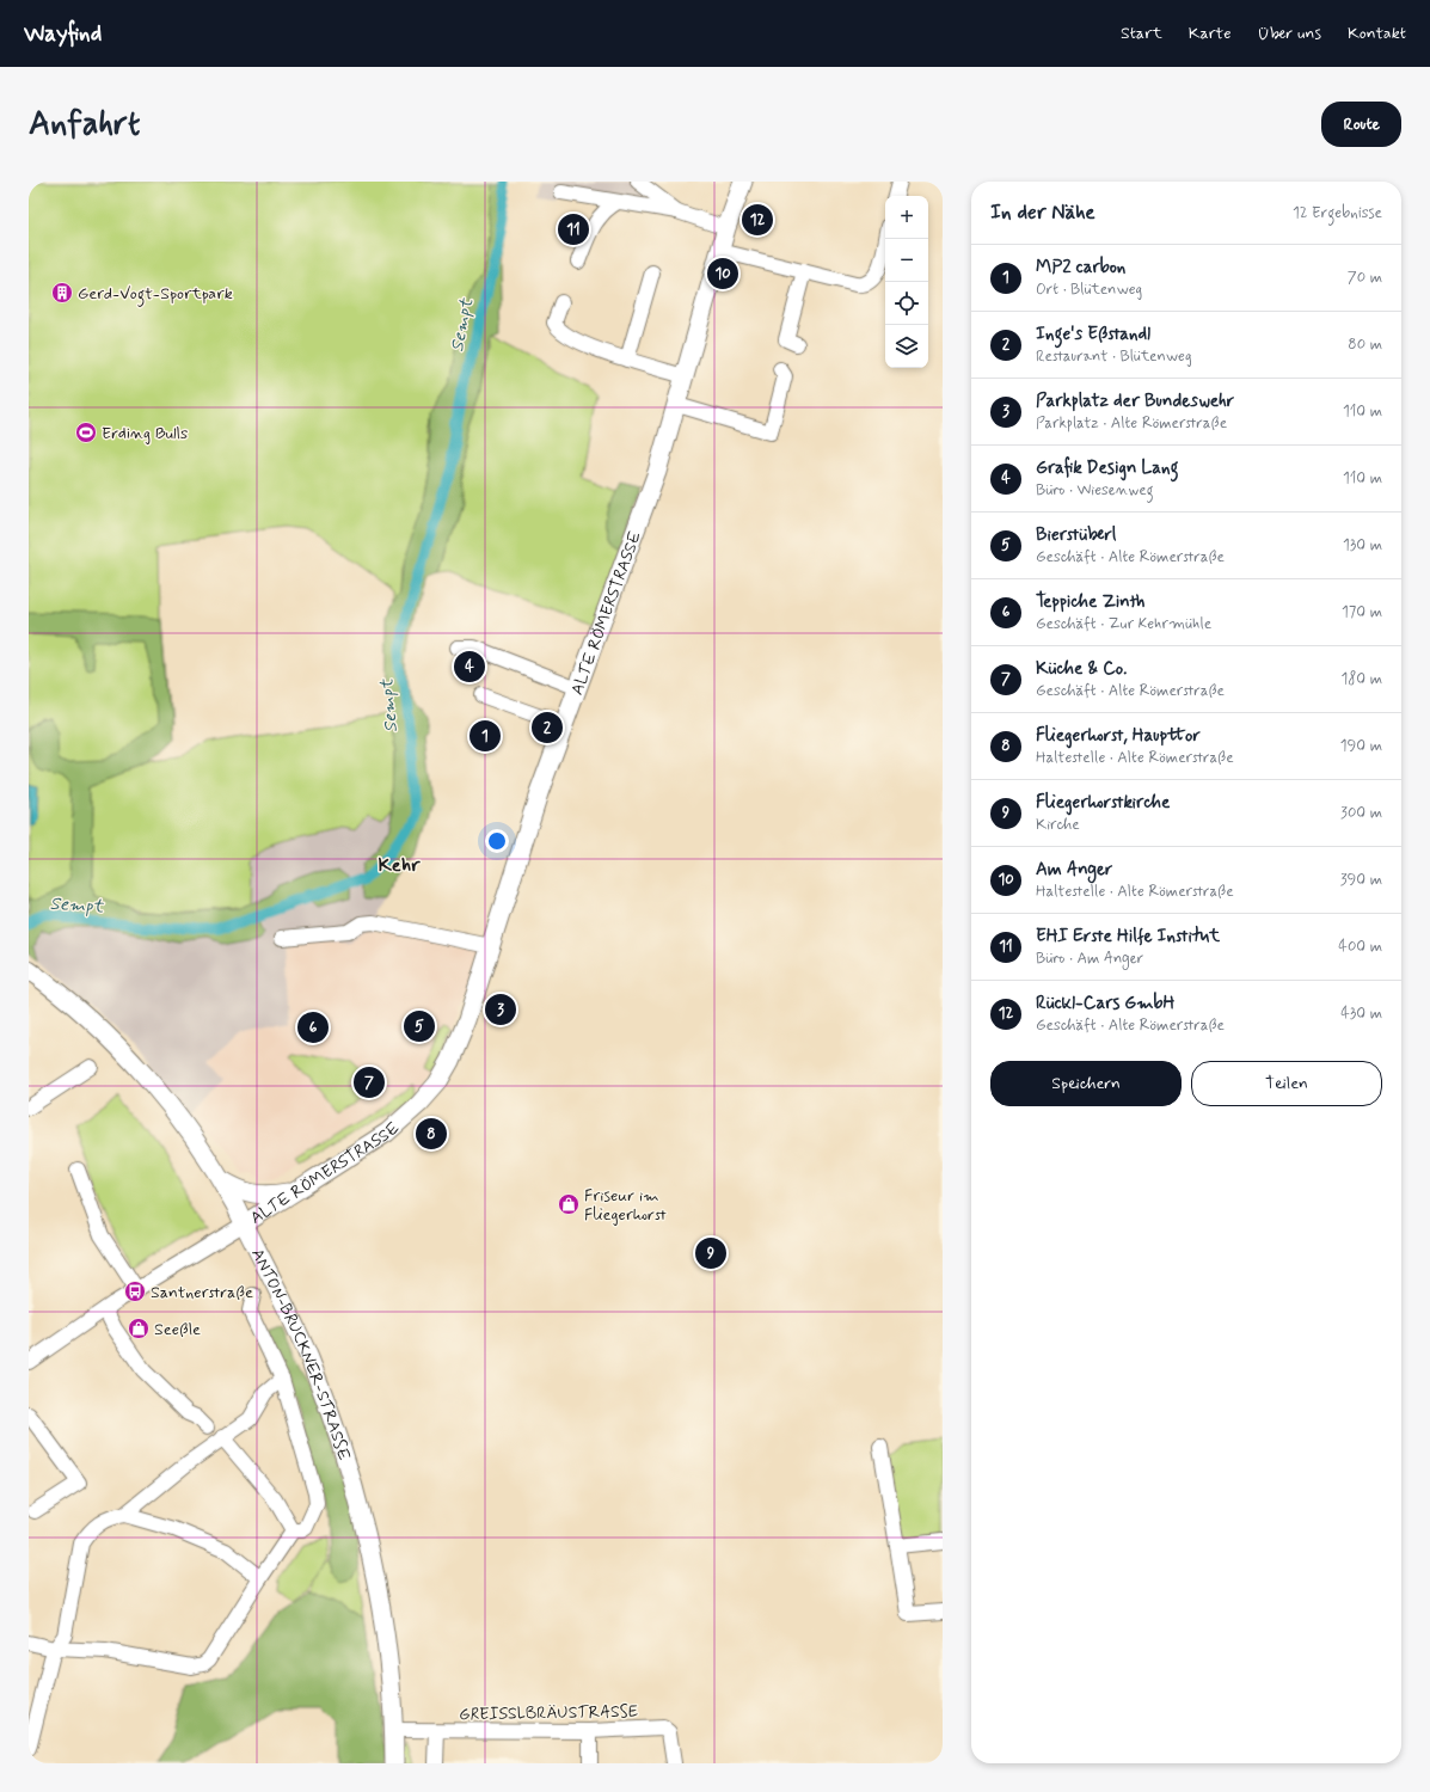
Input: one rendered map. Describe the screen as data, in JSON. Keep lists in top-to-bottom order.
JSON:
{
  "streets": {
    "main road": ["ALTE RÖMERSTRASSE", "ANTON-BRUCKNER-STRASSE"],
    "street": ["GREISSLBRÄUSTRASSE"]
  },
  "crossings": [
    ["ALTE RÖMERSTRASSE", "ANTON-BRUCKNER-STRASSE"],
    ["ANTON-BRUCKNER-STRASSE", "GREISSLBRÄUSTRASSE"]
  ],
  "districts": ["Kehr"],
  "water": ["Sempt"],
  "places": {
    "building": ["Gerd-Vogt-Sportpark"],
    "sports": ["Erding Bulls"],
    "shop": ["Friseur im Fliegerhorst", "Seeßle"],
    "bus stop": ["Santnerstraße"]
  },
  "page": {
    "header": "Wayfind",
    "nav": [
      "Start",
      "Karte",
      "Über uns",
      "Kontakt"
    ],
    "buttons": [
      "Route",
      ["Speichern", "Teilen"]
    ],
    "title": "Anfahrt",
    "heading": ["In der Nähe", "12 Ergebnisse"],
    "map_buttons": ["+", "−"],
    "pins": [
      "12",
      "11",
      "10",
      "4",
      "2",
      "1",
      "3",
      "5",
      "6",
      "7",
      "8",
      "9"
    ],
    "list": [
      {
        "mark": "1",
        "name": "MP2 carbon",
        "note": "Ort · Blütenweg",
        "value": "70 m"
      },
      {
        "mark": "2",
        "name": "Inge's Eßstandl",
        "note": "Restaurant · Blütenweg",
        "value": "80 m"
      },
      {
        "mark": "3",
        "name": "Parkplatz der Bundeswehr",
        "note": "Parkplatz · Alte Römerstraße",
        "value": "110 m"
      },
      {
        "mark": "4",
        "name": "Grafik Design Lang",
        "note": "Büro · Wiesenweg",
        "value": "110 m"
      },
      {
        "mark": "5",
        "name": "Bierstüberl",
        "note": "Geschäft · Alte Römerstraße",
        "value": "130 m"
      },
      {
        "mark": "6",
        "name": "Teppiche Zinth",
        "note": "Geschäft · Zur Kehrmühle",
        "value": "170 m"
      },
      {
        "mark": "7",
        "name": "Küche & Co.",
        "note": "Geschäft · Alte Römerstraße",
        "value": "180 m"
      },
      {
        "mark": "8",
        "name": "Fliegerhorst, Haupttor",
        "note": "Haltestelle · Alte Römerstraße",
        "value": "190 m"
      },
      {
        "mark": "9",
        "name": "Fliegerhorstkirche",
        "note": "Kirche",
        "value": "300 m"
      },
      {
        "mark": "10",
        "name": "Am Anger",
        "note": "Haltestelle · Alte Römerstraße",
        "value": "390 m"
      },
      {
        "mark": "11",
        "name": "EHI Erste Hilfe Institut",
        "note": "Büro · Am Anger",
        "value": "400 m"
      },
      {
        "mark": "12",
        "name": "Rückl-Cars GmbH",
        "note": "Geschäft · Alte Römerstraße",
        "value": "430 m"
      }
    ]
  }
}
